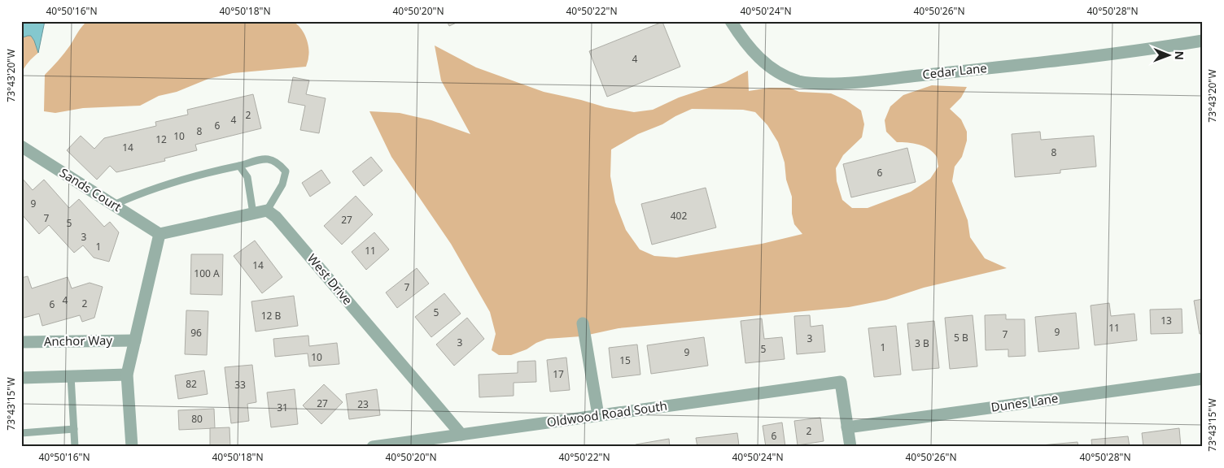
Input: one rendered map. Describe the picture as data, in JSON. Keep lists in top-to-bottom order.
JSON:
{
  "streets": {
    "street": [
      "Cedar Lane",
      "Sands Court",
      "West Drive",
      "Anchor Way",
      "Dunes Lane",
      "Oldwood Road South"
    ]
  },
  "crossings": [
    ["West Drive", "Oldwood Road South"],
    ["Dunes Lane", "Oldwood Road South"]
  ],
  "house_numbers": [
    "4",
    "2",
    "4",
    "6",
    "8",
    "10",
    "12",
    "14",
    "8",
    "6",
    "9",
    "402",
    "7",
    "27",
    "5",
    "3",
    "1",
    "11",
    "14",
    "100 A",
    "7",
    "4",
    "2",
    "6",
    "5",
    "12 B",
    "13",
    "11",
    "9",
    "96",
    "7",
    "5 B",
    "3",
    "3",
    "3 B",
    "1",
    "5",
    "9",
    "10",
    "15",
    "17",
    "82",
    "33",
    "27",
    "23",
    "31",
    "80",
    "2",
    "6"
  ],
  "north": "right",
  "coordinates": [
    "40°50'16\"N",
    "40°50'18\"N",
    "40°50'20\"N",
    "40°50'22\"N",
    "40°50'24\"N",
    "40°50'26\"N",
    "40°50'28\"N",
    "73°43'20\"W",
    "73°43'15\"W"
  ]
}
